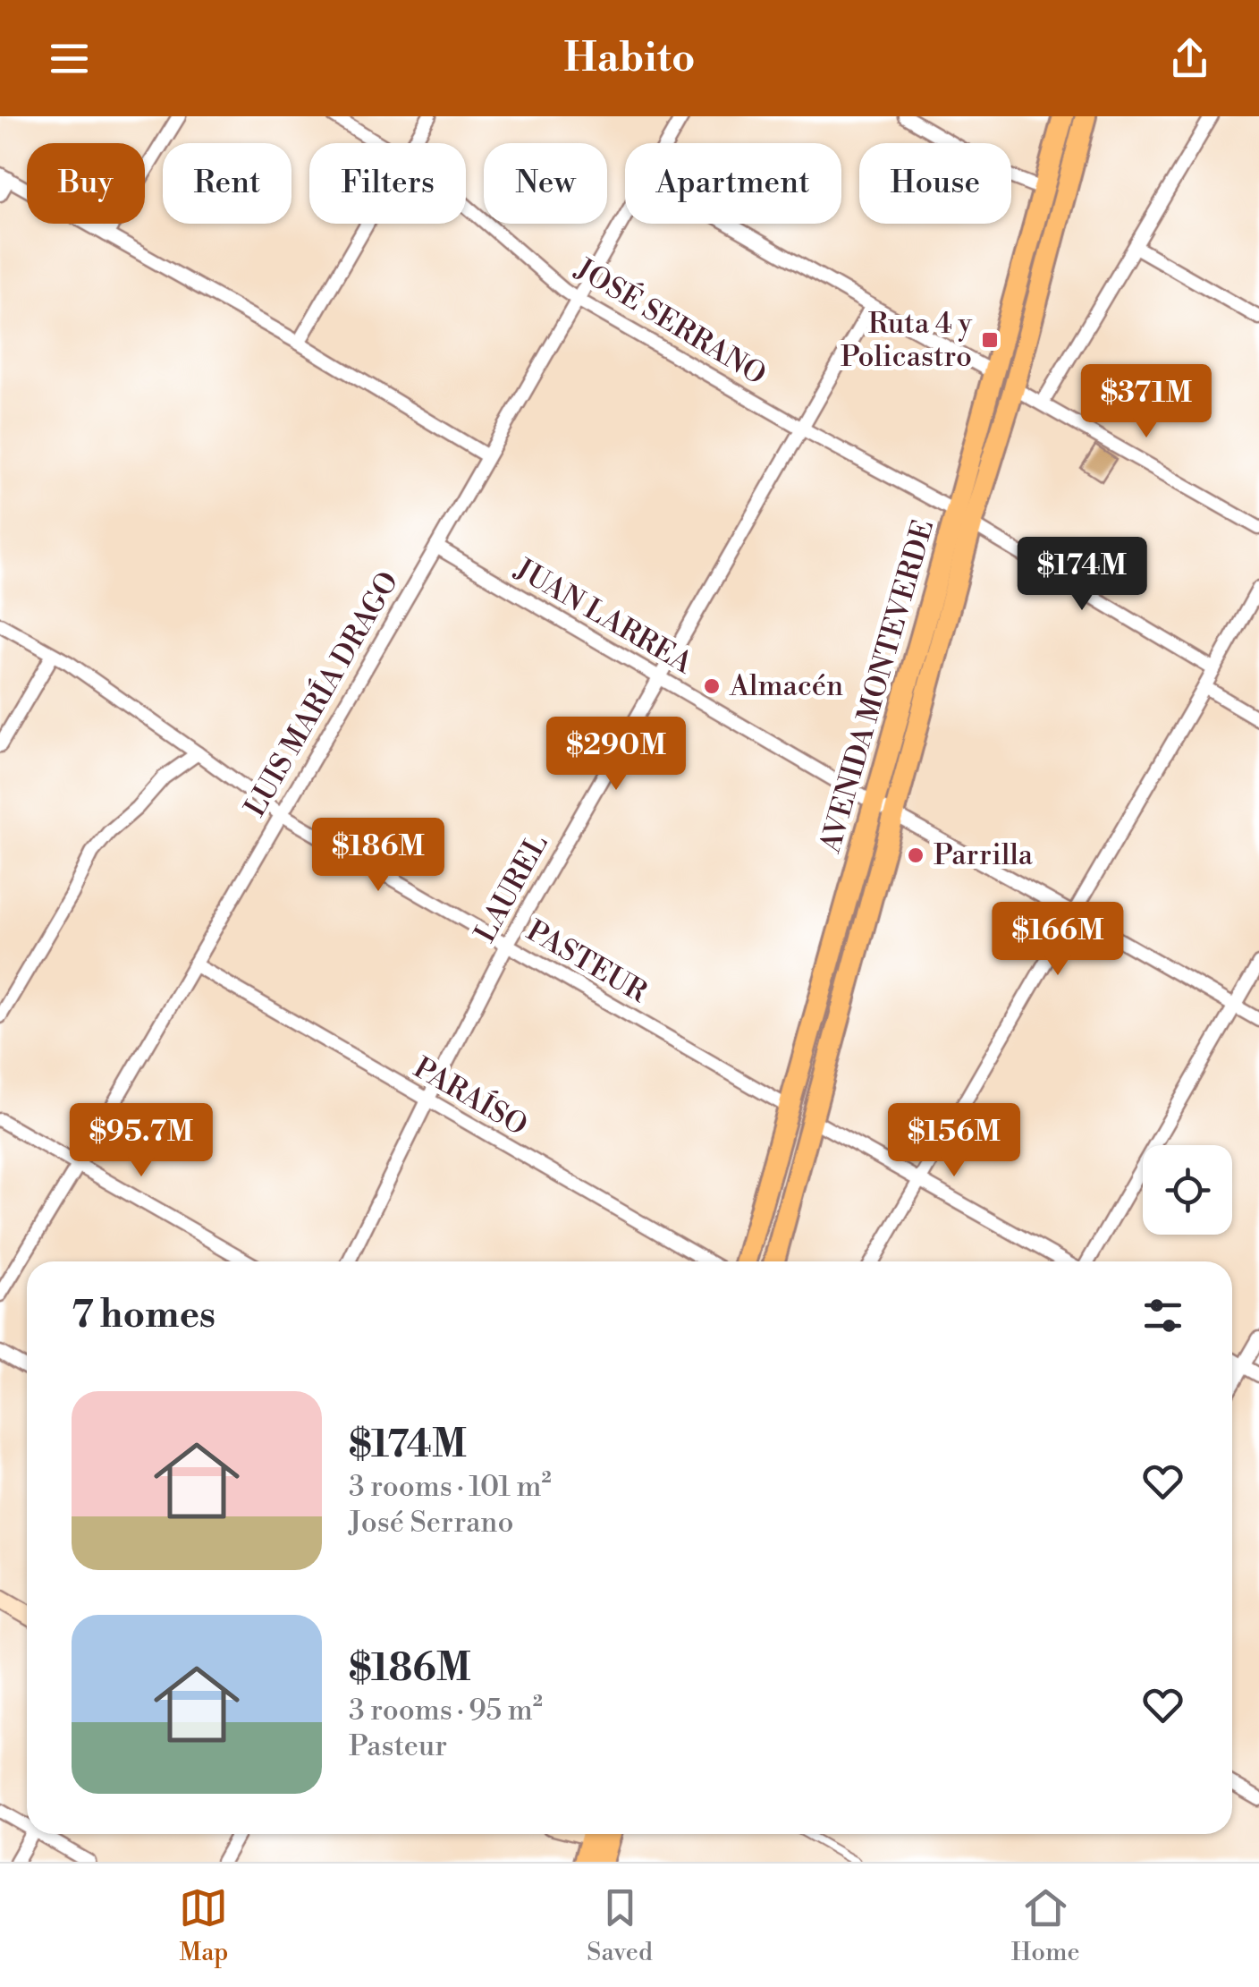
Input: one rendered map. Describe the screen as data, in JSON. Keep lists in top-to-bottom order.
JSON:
{
  "streets": {
    "main road": ["AVENIDA MONTEVERDE"],
    "street": [
      "JOSÉ SERRANO",
      "JUAN LARREA",
      "LUIS MARÍA DRAGO",
      "LAUREL",
      "PASTEUR",
      "PARAÍSO"
    ]
  },
  "crossings": [
    ["JOSÉ SERRANO", "AVENIDA MONTEVERDE"],
    ["JOSÉ SERRANO", "LUIS MARÍA DRAGO"],
    ["JOSÉ SERRANO", "LAUREL"],
    ["JUAN LARREA", "AVENIDA MONTEVERDE"],
    ["JUAN LARREA", "LUIS MARÍA DRAGO"],
    ["JUAN LARREA", "LAUREL"],
    ["AVENIDA MONTEVERDE", "PASTEUR"],
    ["LUIS MARÍA DRAGO", "PASTEUR"],
    ["LUIS MARÍA DRAGO", "PARAÍSO"],
    ["LAUREL", "PASTEUR"],
    ["LAUREL", "PARAÍSO"]
  ],
  "places": {
    "transit": ["Ruta 4 y Policastro"],
    "other": ["Almacén", "Parrilla"]
  },
  "page": {
    "header": "Habito",
    "chip": [
      "Buy",
      "Rent",
      "Filters",
      "New",
      "Apartment",
      "House"
    ],
    "price": [
      "$371M",
      "$174M",
      "$290M",
      "$186M",
      "$166M",
      "$95.7M",
      "$156M"
    ],
    "heading": "7 homes",
    "list": [
      {
        "name": "$174M",
        "note": "3 rooms · 101 m² · José Serrano"
      },
      {
        "name": "$186M",
        "note": "3 rooms · 95 m² · Pasteur"
      }
    ],
    "tabs": ["Map", "Saved", "Home"]
  }
}
